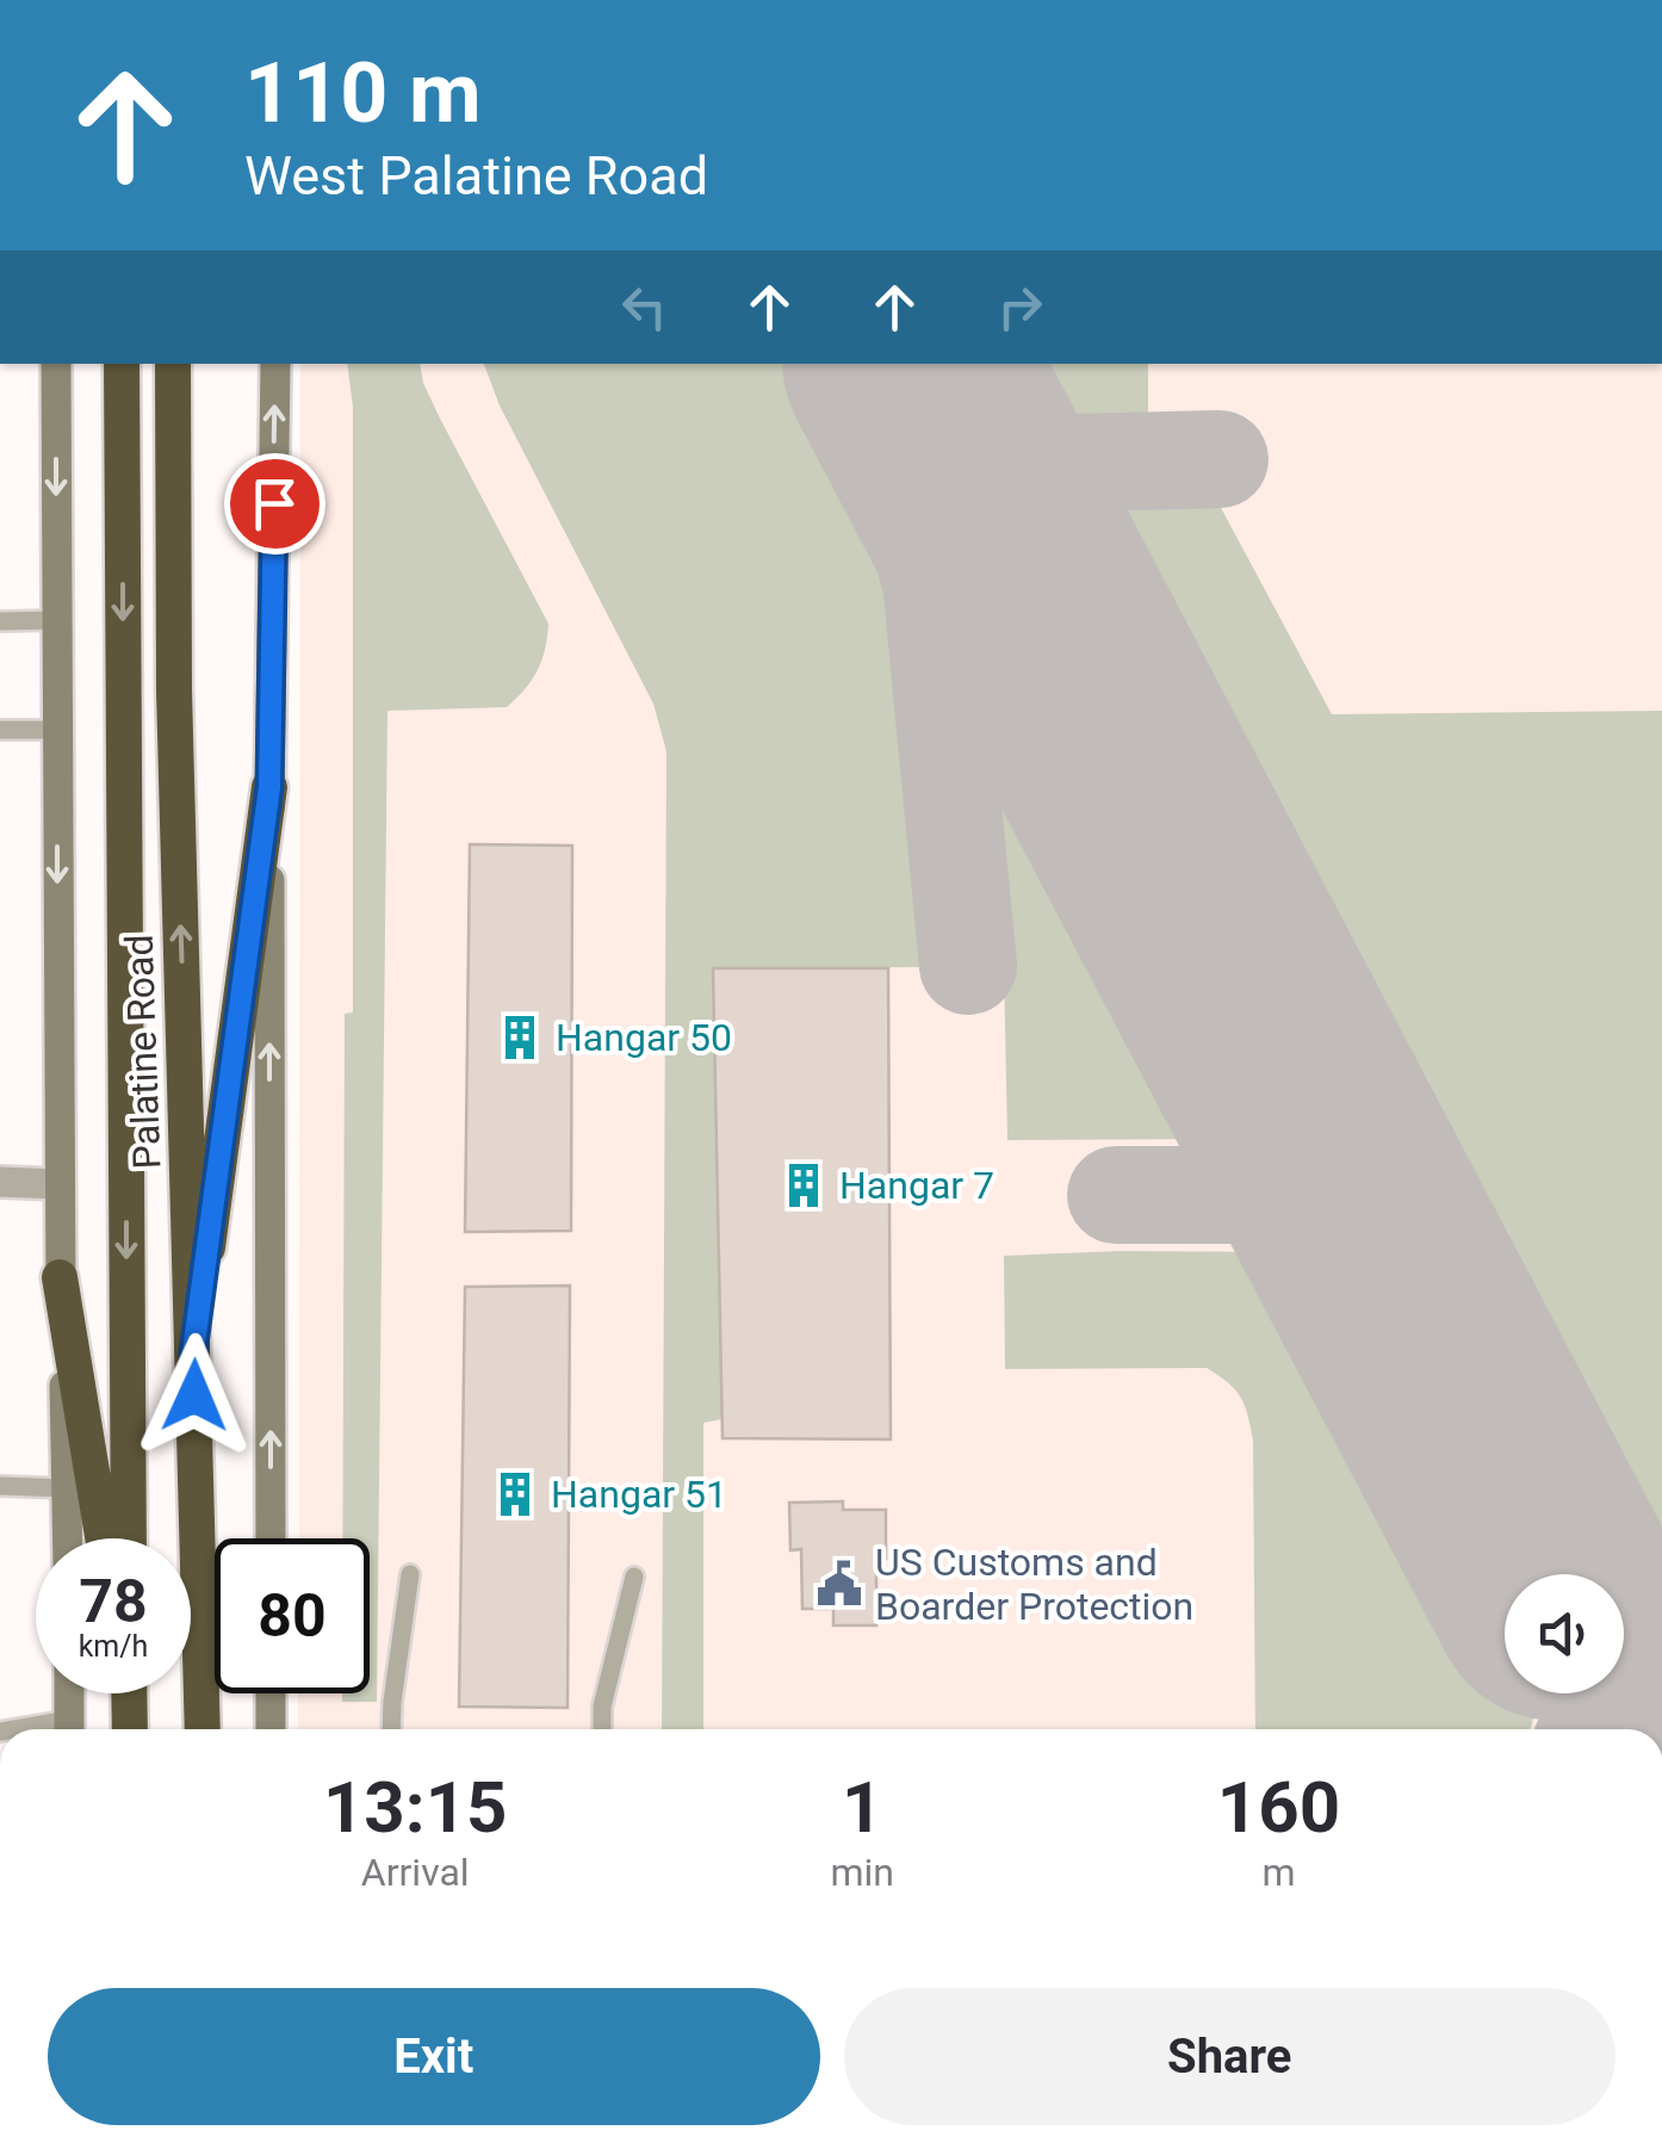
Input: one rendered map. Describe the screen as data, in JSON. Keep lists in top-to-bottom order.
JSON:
{
  "streets": {
    "highway": ["Palatine Road"]
  },
  "places": {
    "building": ["Hangar 50", "Hangar 7", "Hangar 51"],
    "public building": ["US Customs and Boarder Protection"]
  },
  "page": {
    "turn": ["110 m", "West Palatine Road"],
    "speed": "78 km/h",
    "limit": "80",
    "eta": [
      "13:15",
      "Arrival",
      "1",
      "min",
      "160",
      "m"
    ],
    "buttons": ["Exit", "Share"]
  }
}
